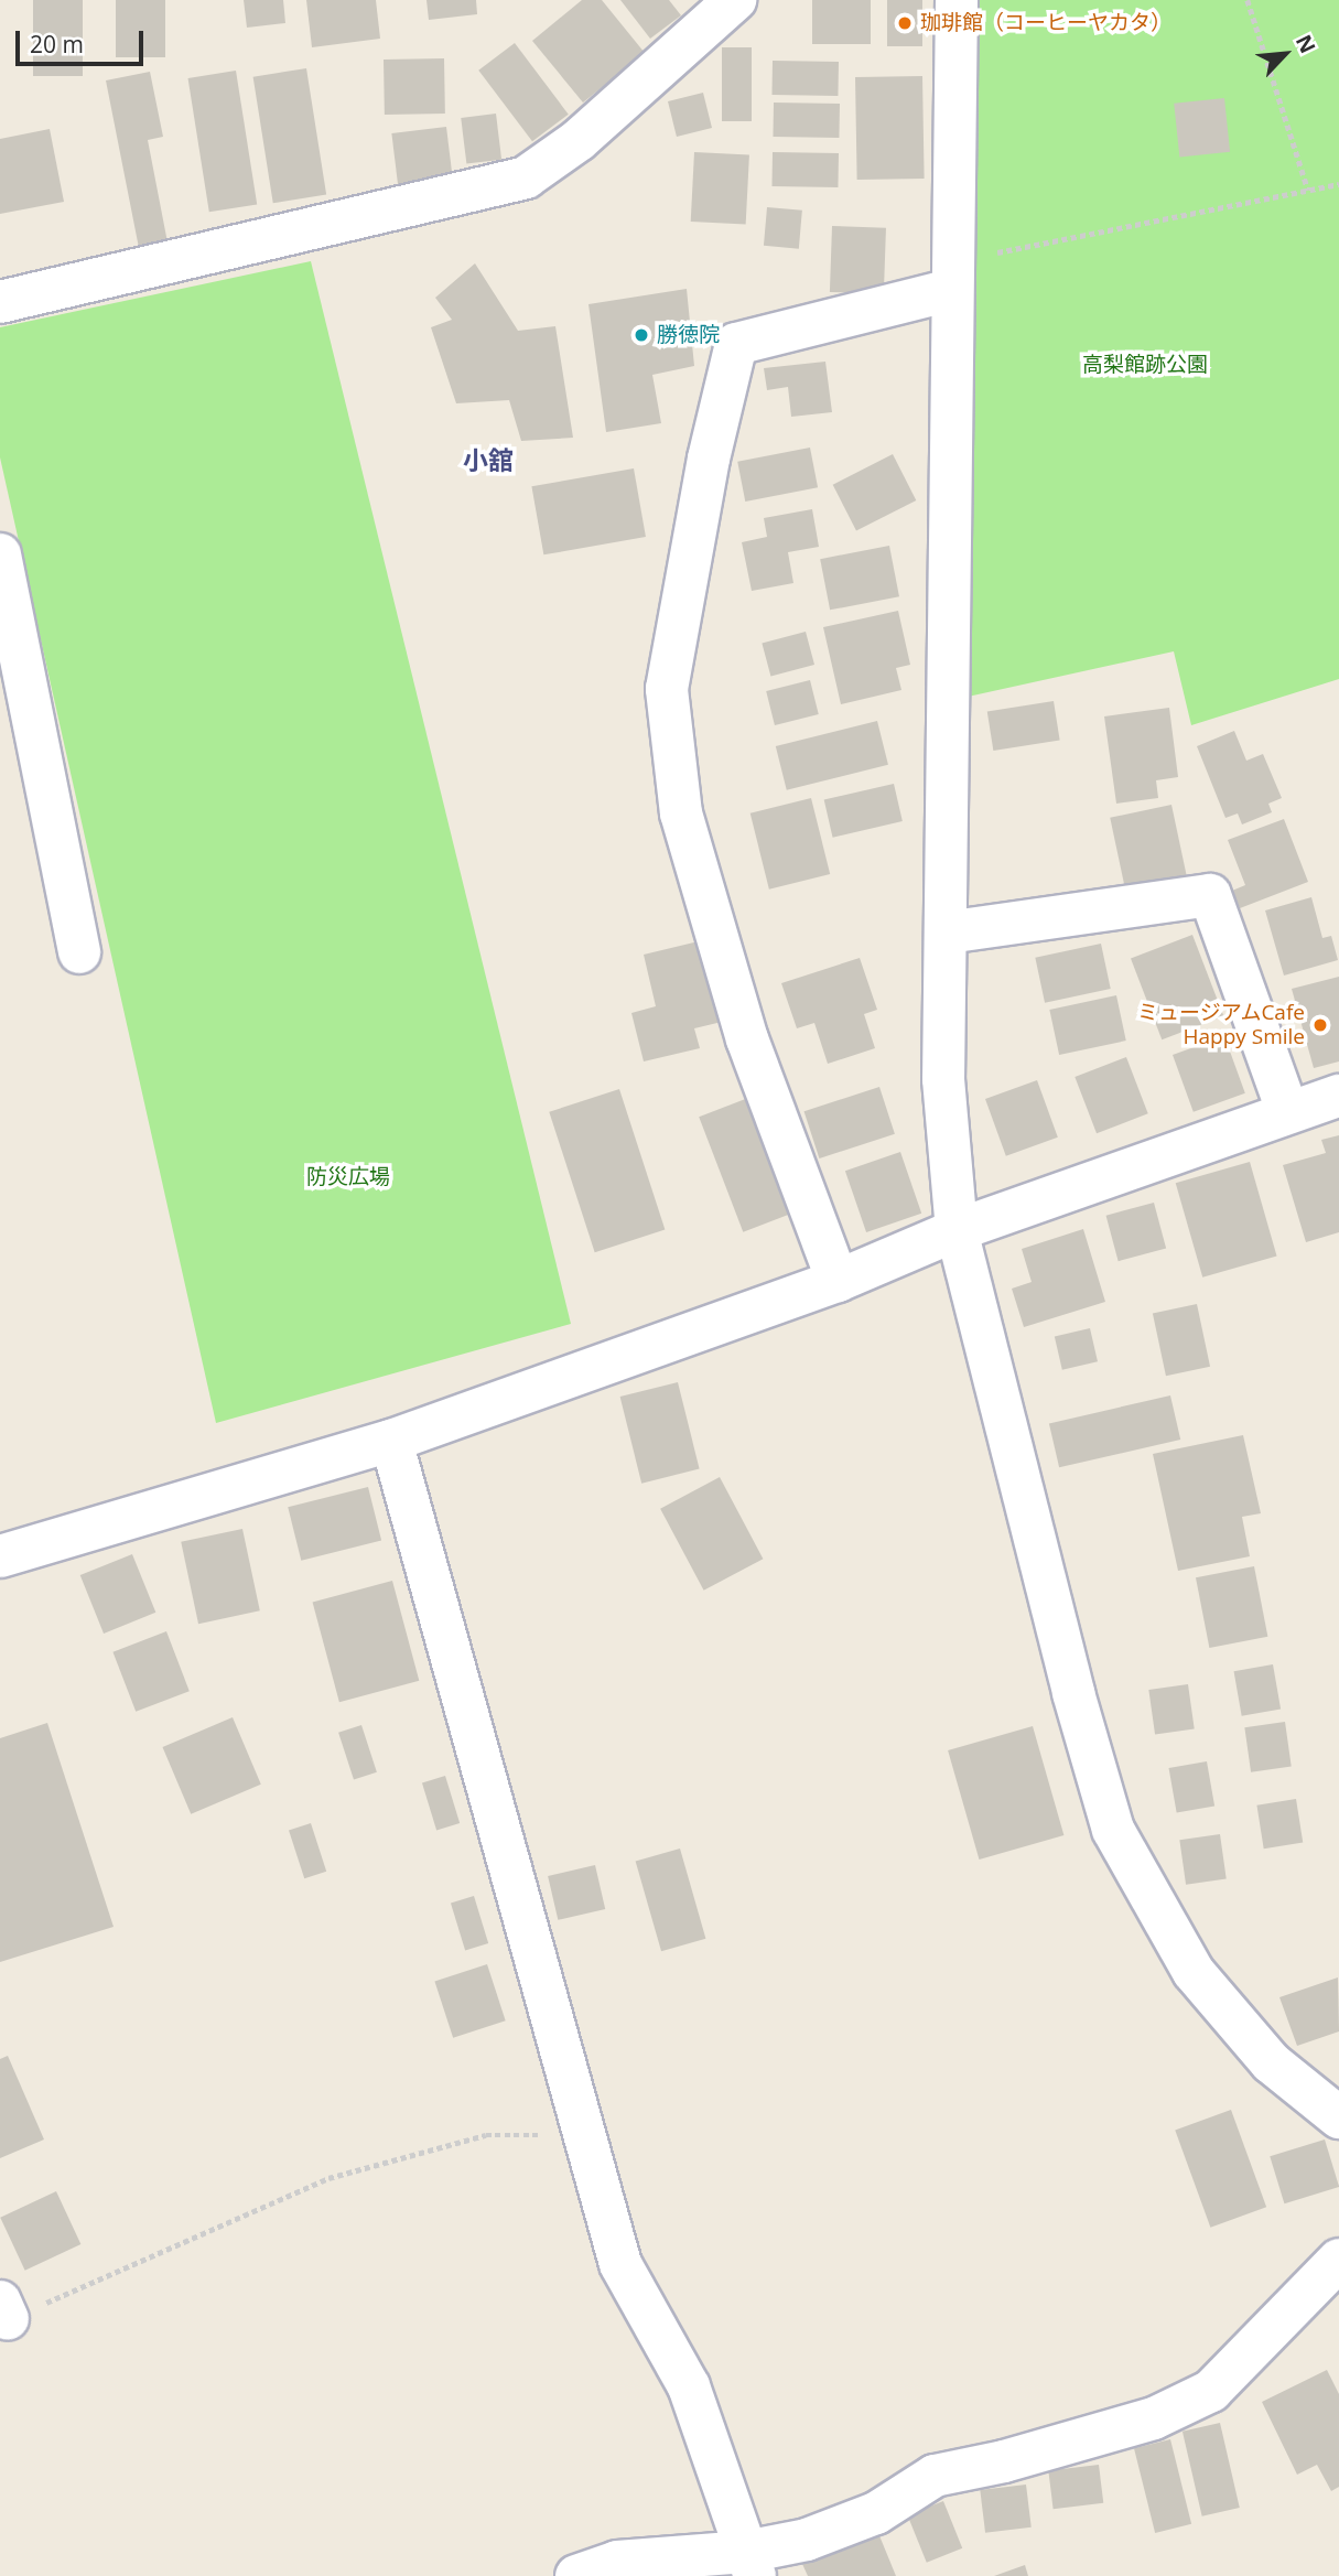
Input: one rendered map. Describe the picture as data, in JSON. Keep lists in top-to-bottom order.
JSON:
{
  "districts": ["小舘"],
  "parks": ["高梨館跡公園", "防災広場"],
  "places": ["珈琲館（コーヒーヤカタ）", "勝徳院", "ミュージアムCafe Happy Smile"],
  "scale_bar": "20 m",
  "north": "top right"
}
